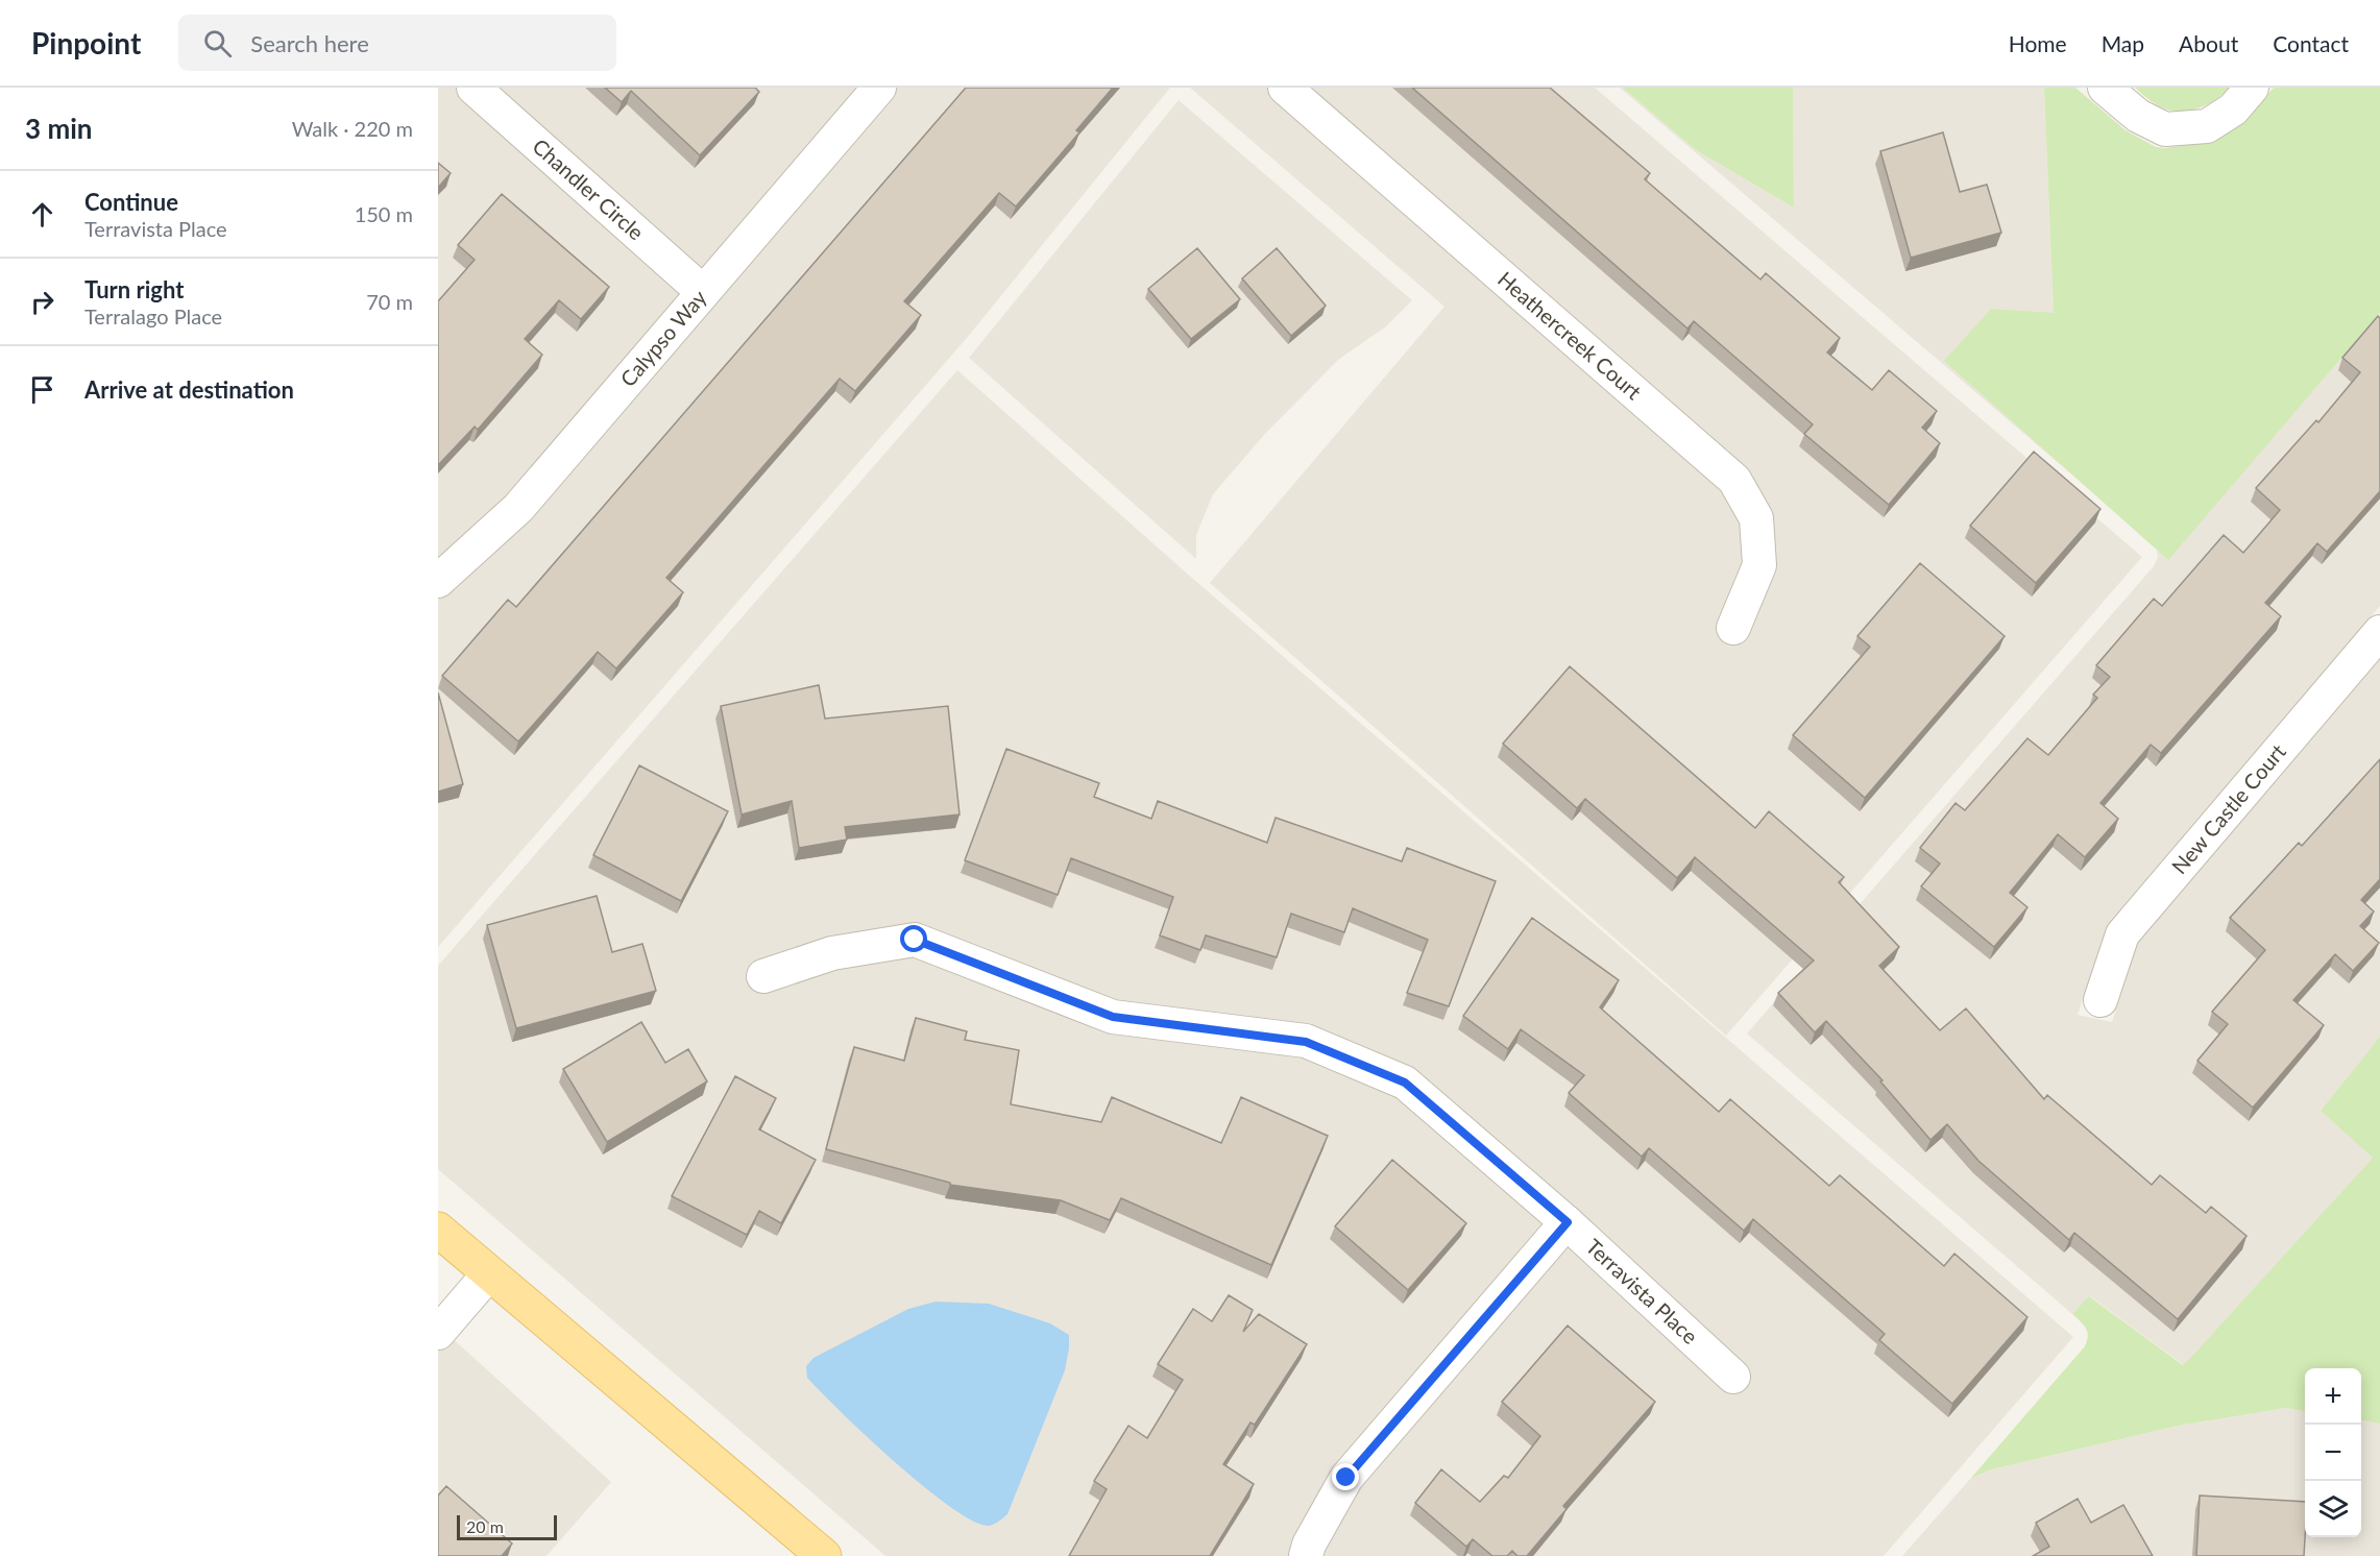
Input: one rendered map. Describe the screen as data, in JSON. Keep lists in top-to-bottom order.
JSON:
{
  "streets": {
    "street": [
      "Chandler Circle",
      "Heathercreek Court",
      "Calypso Way",
      "New Castle Court",
      "Terravista Place"
    ]
  },
  "crossings": [
    ["Chandler Circle", "Calypso Way"]
  ],
  "scale_bar": "20 m",
  "page": {
    "header": "Pinpoint",
    "search": "Search here",
    "nav": [
      "Home",
      "Map",
      "About",
      "Contact"
    ],
    "heading": ["3 min", "Walk · 220 m"],
    "list": [
      ["Continue", "Terravista Place", "150 m"],
      ["Turn right", "Terralago Place", "70 m"],
      "Arrive at destination"
    ],
    "map_buttons": ["+", "−"],
    "scale": "20 m"
  }
}
